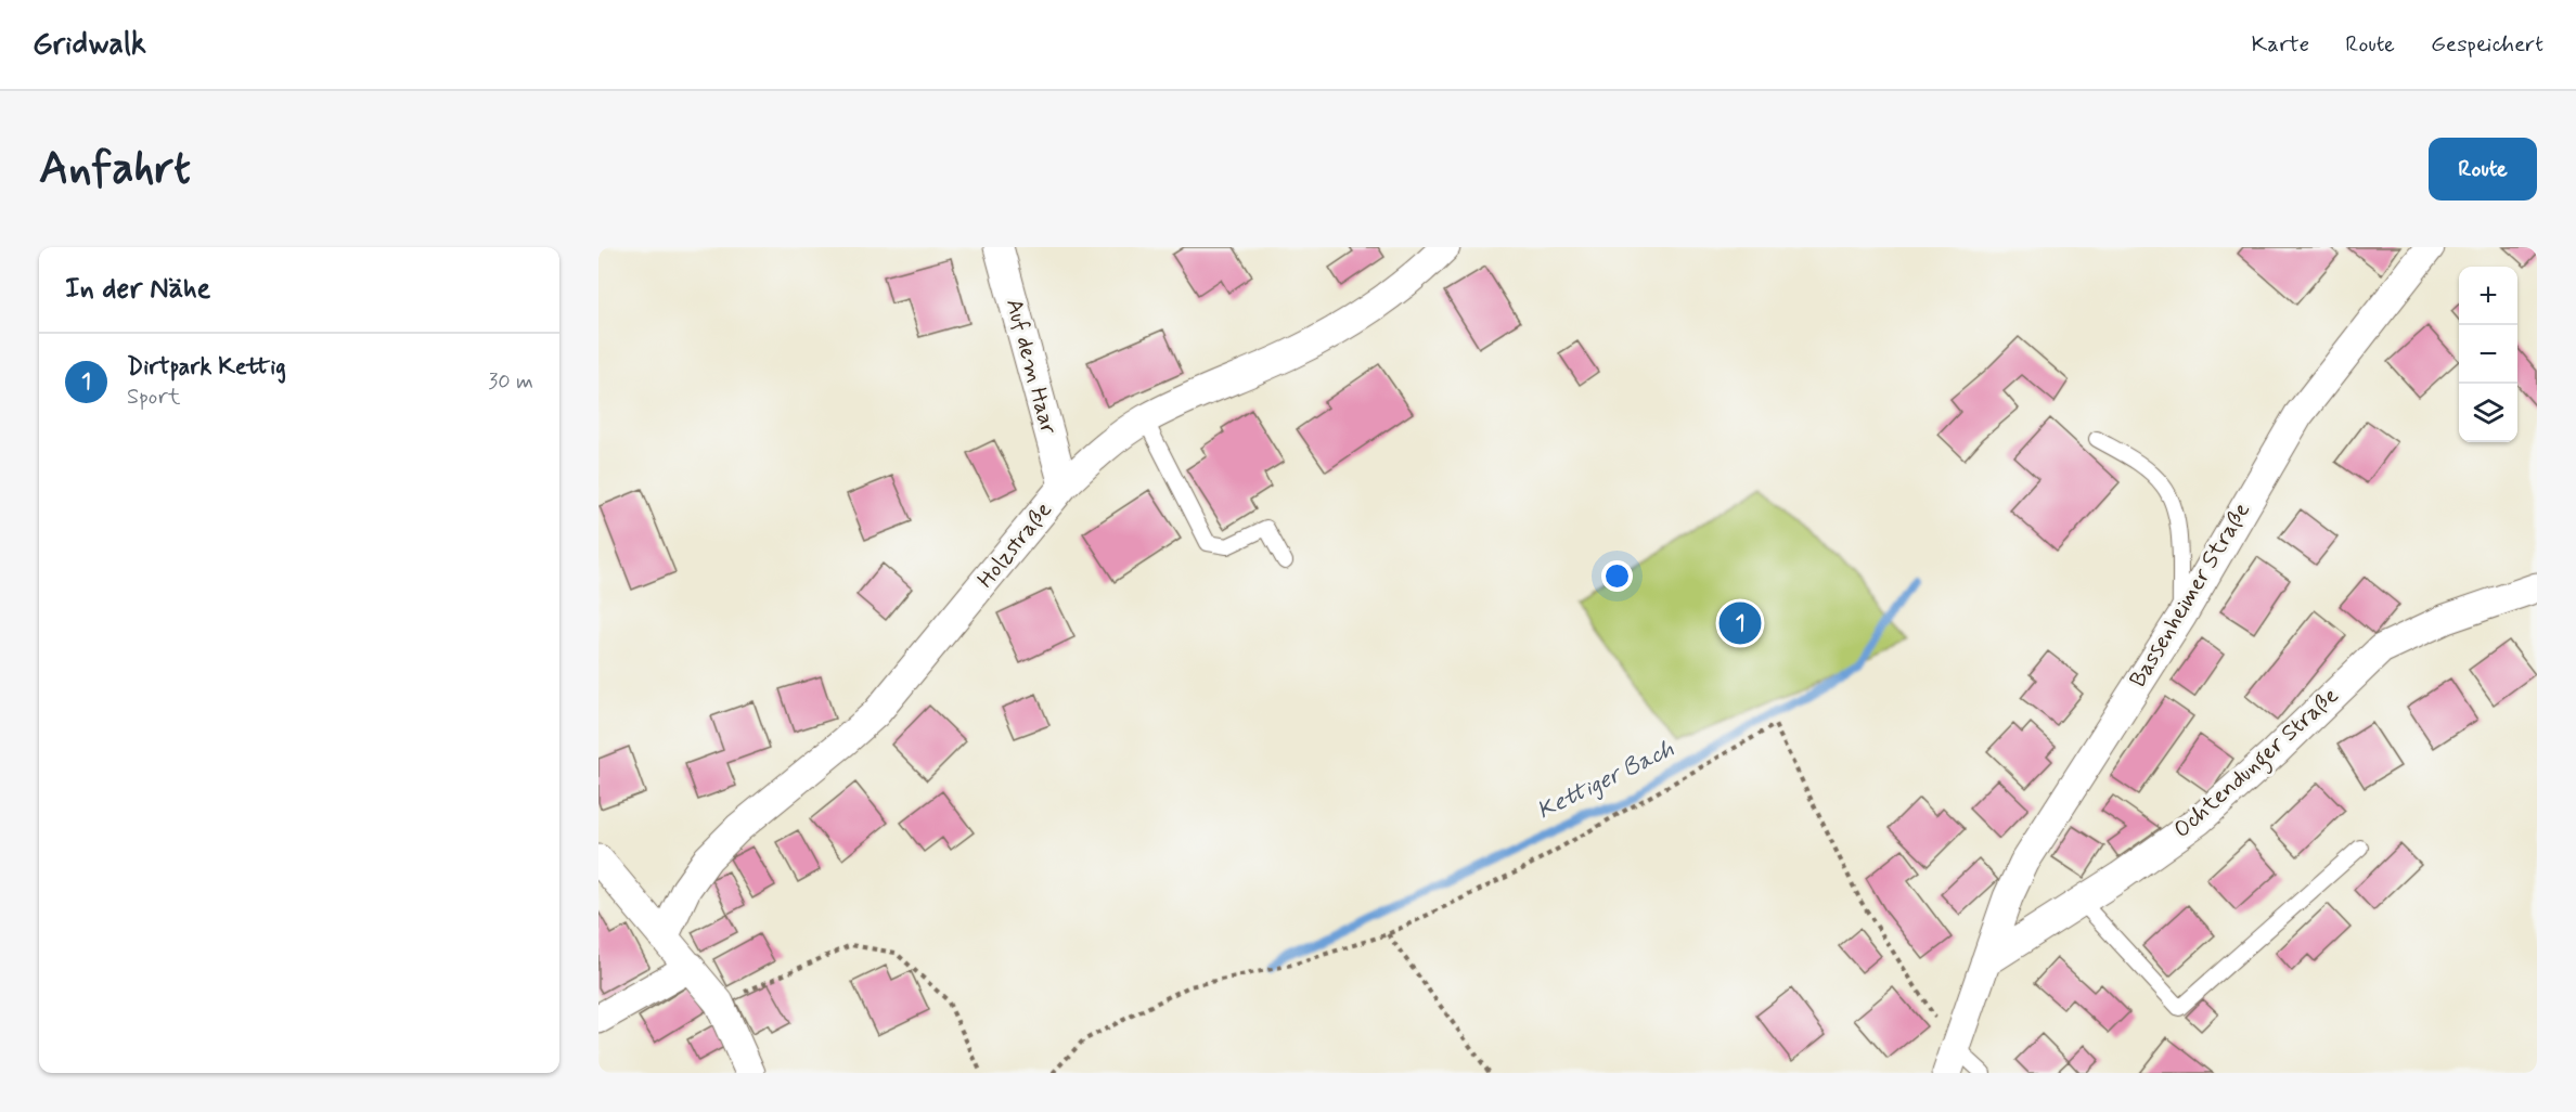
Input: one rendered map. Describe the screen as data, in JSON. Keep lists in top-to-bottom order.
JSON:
{
  "streets": {
    "street": [
      "Auf dem Haar",
      "Holzstraße",
      "Bassenheimer Straße",
      "Ochtendunger Straße"
    ]
  },
  "crossings": [
    ["Auf dem Haar", "Holzstraße"],
    ["Bassenheimer Straße", "Ochtendunger Straße"]
  ],
  "water": ["Kettiger Bach"],
  "page": {
    "header": "Gridwalk",
    "nav": ["Karte", "Route", "Gespeichert"],
    "buttons": "Route",
    "title": "Anfahrt",
    "heading": "In der Nähe",
    "map_buttons": ["+", "−"],
    "list": [
      {
        "mark": "1",
        "name": "Dirtpark Kettig",
        "note": "Sport",
        "value": "30 m"
      }
    ],
    "pins": "1"
  }
}
